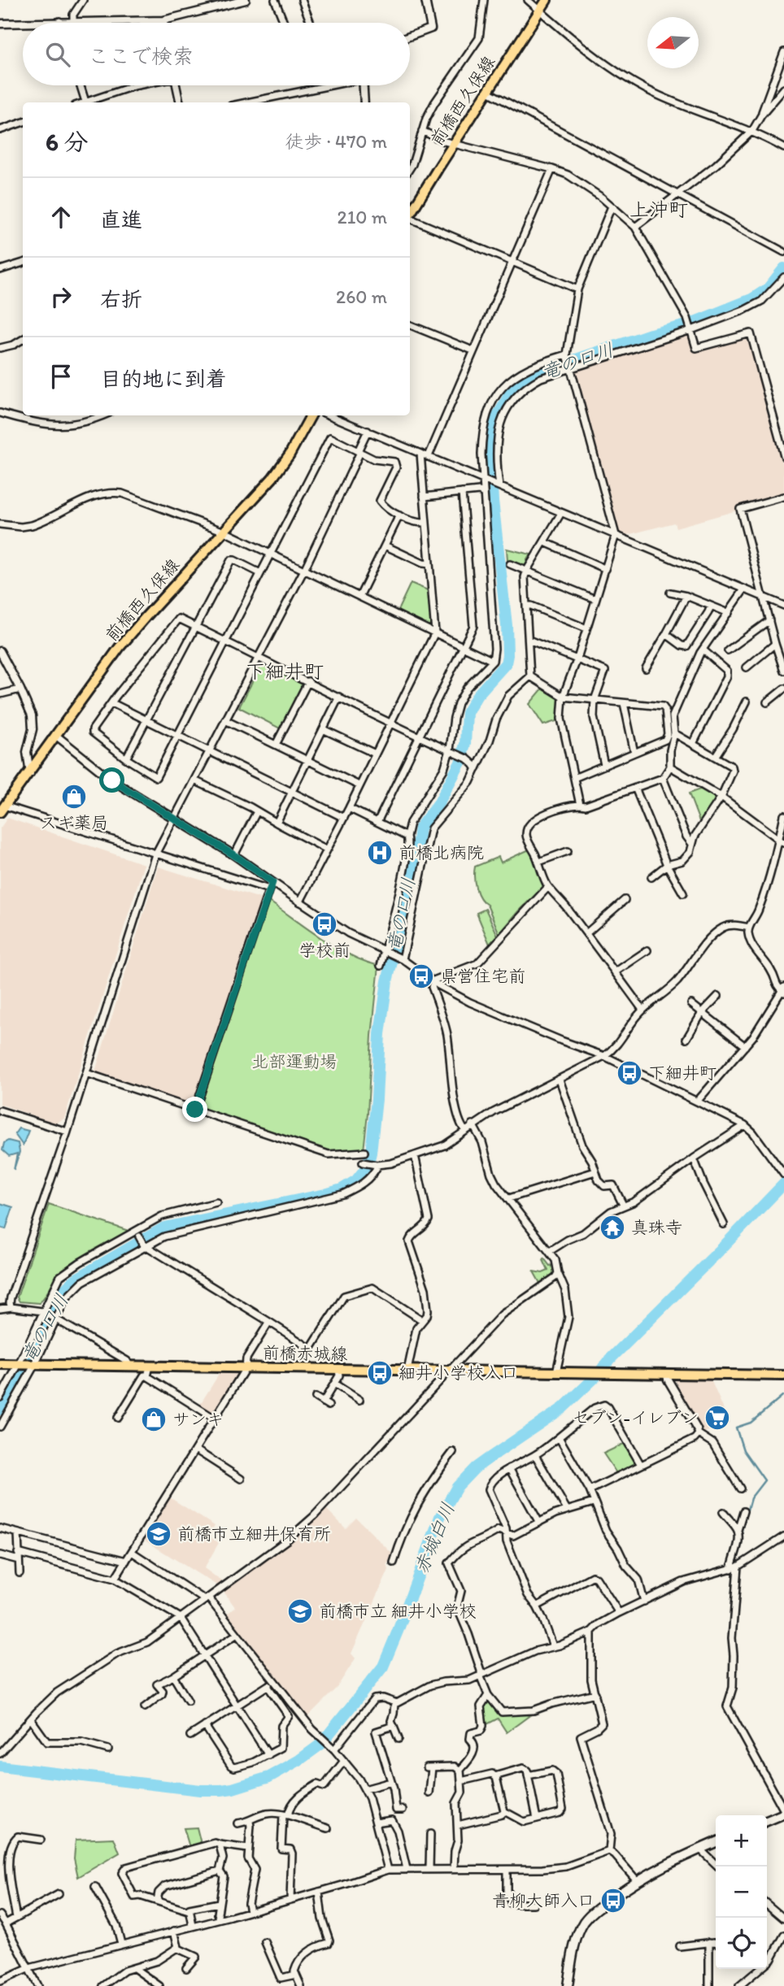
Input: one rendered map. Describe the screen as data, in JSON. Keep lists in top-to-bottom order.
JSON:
{
  "streets": {
    "main road": ["前橋西久保線", "前橋赤城線"]
  },
  "districts": ["上沖町", "下細井町"],
  "water": ["竜の口川", "赤城白川"],
  "parks": ["北部運動場"],
  "places": {
    "shop": ["スギ薬局", "サンキ"],
    "hospital": ["前橋北病院"],
    "bus stop": [
      "学校前",
      "県営住宅前",
      "下細井町",
      "細井小学校入口",
      "青柳大師入口"
    ],
    "temple": ["真珠寺"],
    "supermarket": ["セブン-イレブン"],
    "school or university": ["前橋市立細井保育所", "前橋市立 細井小学校"]
  },
  "north": "left",
  "page": {
    "search": "ここで検索",
    "heading": ["6 分", "徒歩 · 470 m"],
    "list": [
      ["直進", "210 m"],
      ["右折", "260 m"],
      "目的地に到着"
    ],
    "map_buttons": ["+", "−"]
  }
}
